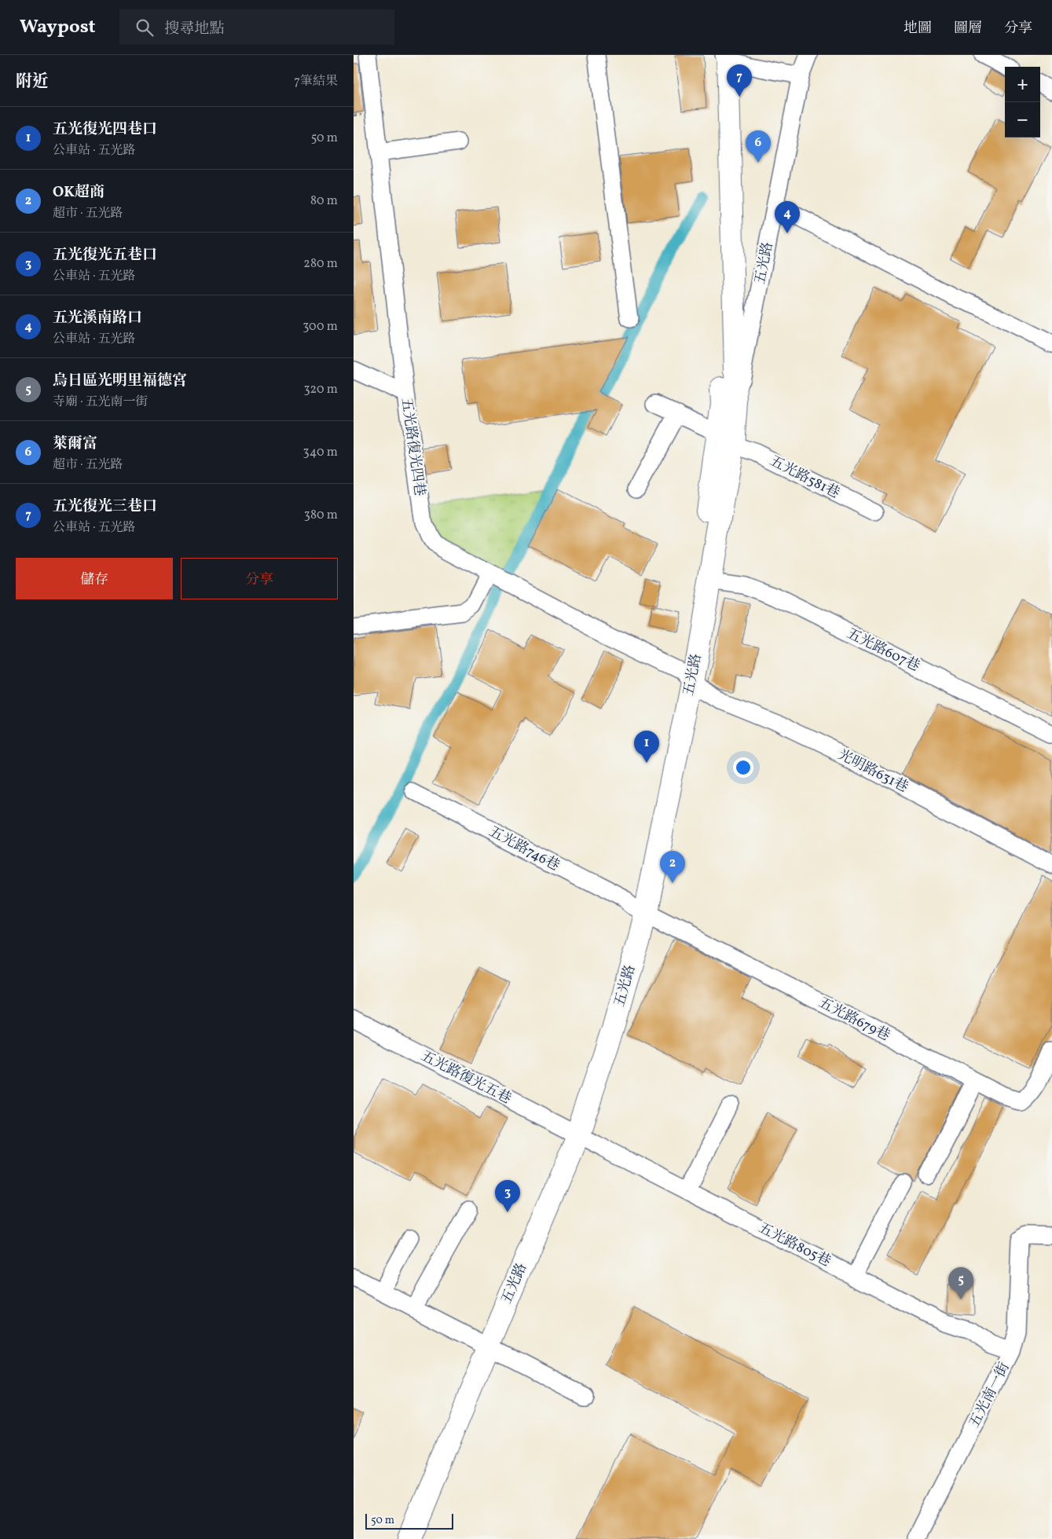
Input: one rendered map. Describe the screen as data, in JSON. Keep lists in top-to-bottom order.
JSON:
{
  "streets": {
    "main road": ["五光路"],
    "street": [
      "五光路復光四巷",
      "五光路581巷",
      "五光路607巷",
      "光明路631巷",
      "五光路746巷",
      "五光路679巷",
      "五光路復光五巷",
      "五光路805巷",
      "五光南一街"
    ]
  },
  "crossings": [
    ["五光路", "五光路復光四巷"],
    ["五光路", "五光路581巷"],
    ["五光路", "五光路607巷"],
    ["五光路", "光明路631巷"],
    ["五光路", "五光路746巷"],
    ["五光路", "五光路679巷"],
    ["五光路", "五光路復光五巷"],
    ["五光路", "五光路805巷"],
    ["五光路復光四巷", "光明路631巷"],
    ["五光路746巷", "五光路679巷"],
    ["五光路復光五巷", "五光路805巷"],
    ["五光路805巷", "五光南一街"]
  ],
  "scale_bar": "50 m",
  "page": {
    "header": "Waypost",
    "search": "搜尋地點",
    "nav": ["地圖", "圖層", "分享"],
    "heading": ["附近", "7筆結果"],
    "pins": [
      "7",
      "6",
      "4",
      "1",
      "2",
      "3",
      "5"
    ],
    "map_buttons": ["+", "−"],
    "list": [
      {
        "mark": "1",
        "name": "五光復光四巷口",
        "note": "公車站 · 五光路",
        "value": "50 m"
      },
      {
        "mark": "2",
        "name": "OK超商",
        "note": "超市 · 五光路",
        "value": "80 m"
      },
      {
        "mark": "3",
        "name": "五光復光五巷口",
        "note": "公車站 · 五光路",
        "value": "280 m"
      },
      {
        "mark": "4",
        "name": "五光溪南路口",
        "note": "公車站 · 五光路",
        "value": "300 m"
      },
      {
        "mark": "5",
        "name": "烏日區光明里福德宮",
        "note": "寺廟 · 五光南一街",
        "value": "320 m"
      },
      {
        "mark": "6",
        "name": "萊爾富",
        "note": "超市 · 五光路",
        "value": "340 m"
      },
      {
        "mark": "7",
        "name": "五光復光三巷口",
        "note": "公車站 · 五光路",
        "value": "380 m"
      }
    ],
    "buttons": ["儲存", "分享"],
    "scale": "50 m"
  }
}
